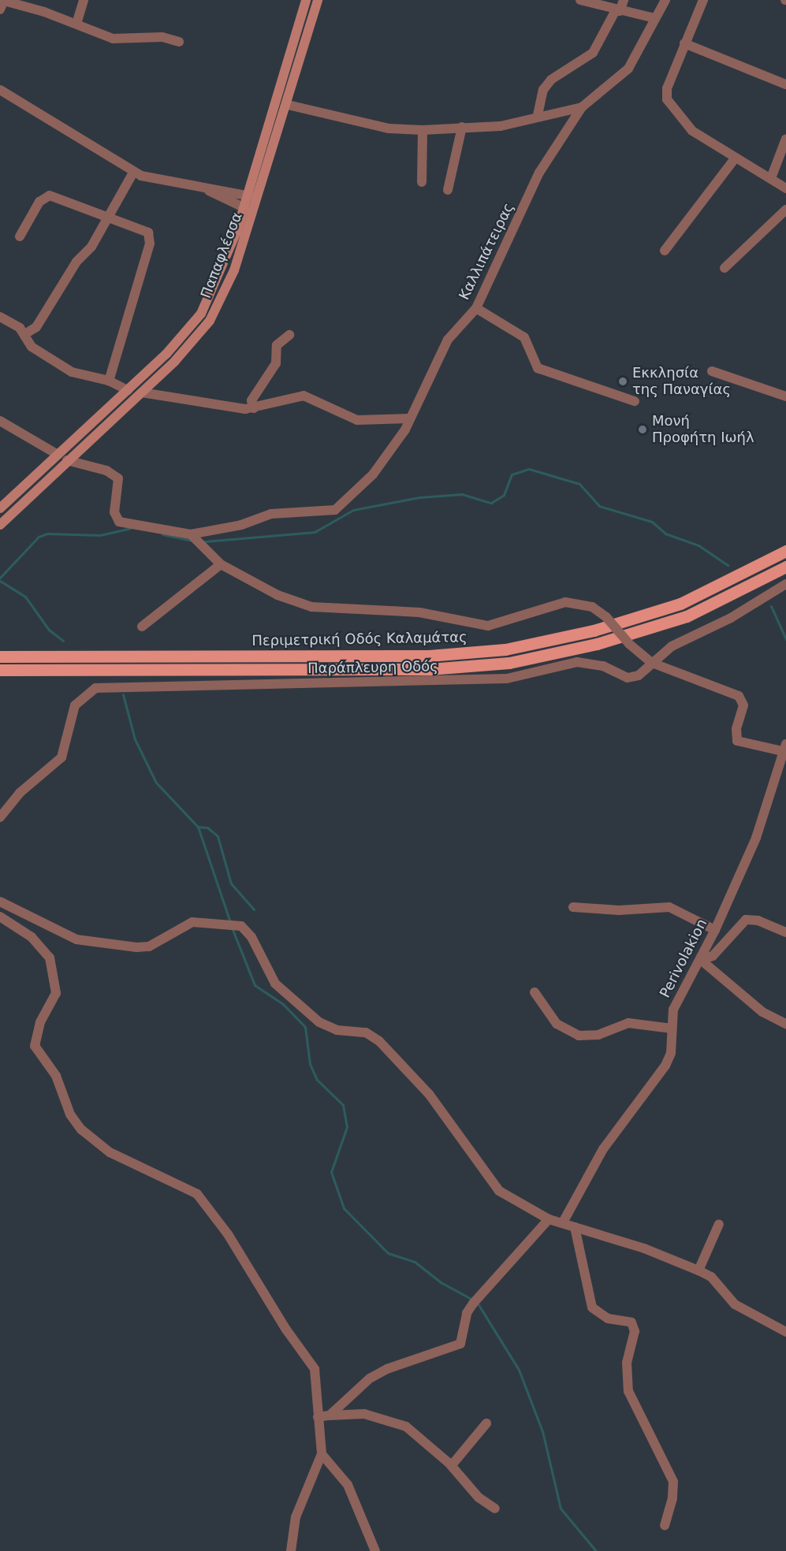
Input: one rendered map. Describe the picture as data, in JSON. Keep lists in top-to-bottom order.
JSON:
{
  "streets": {
    "main road": ["Παπαφλέσσα", "Περιμετρική Οδός Καλαμάτας"],
    "street": ["Καλλιπάτειρας", "Παράπλευρη Οδός", "Perivolakion"]
  },
  "places": ["Εκκλησία της Παναγίας", "Μονή Προφήτη Ιωήλ"]
}
